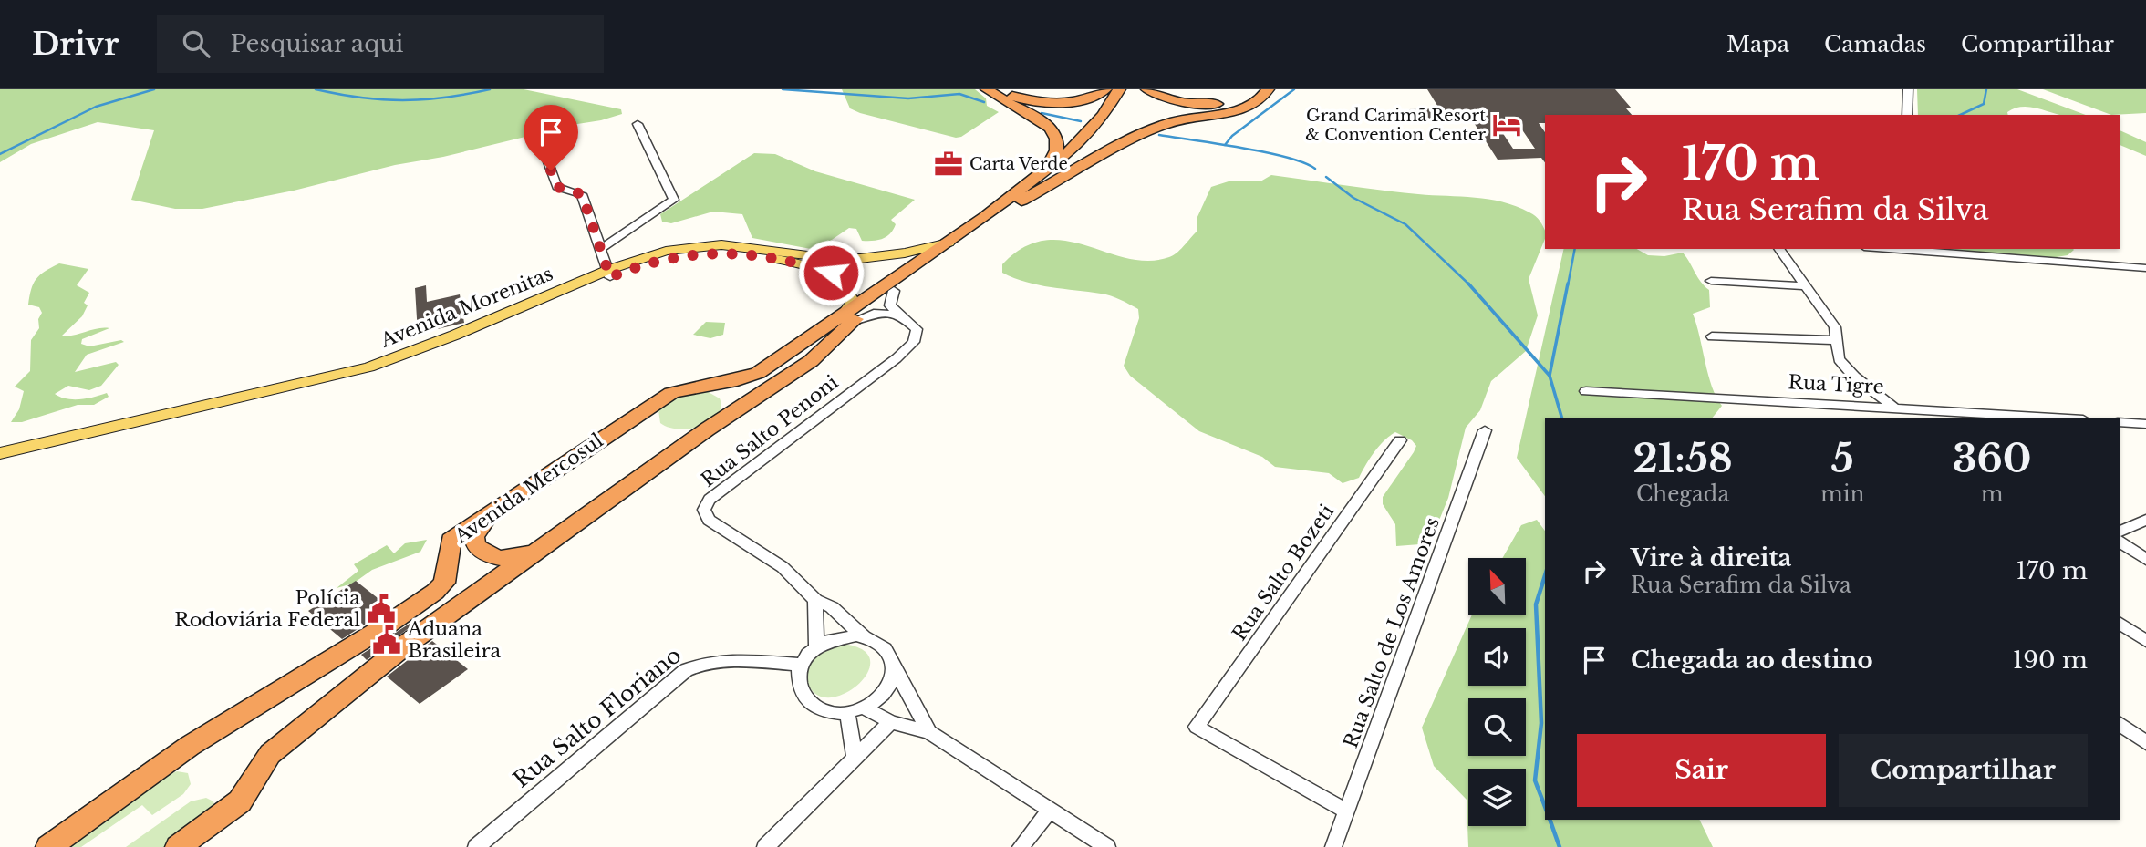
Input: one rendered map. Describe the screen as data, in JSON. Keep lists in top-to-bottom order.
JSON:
{
  "streets": {
    "highway": ["Avenida Mercosul"],
    "main road": ["Avenida Morenitas"],
    "street": [
      "Rua Tigre",
      "Rua Salto Penoni",
      "Rua Salto Bozeti",
      "Rua Salto de Los Amores",
      "Rua Salto Floriano"
    ]
  },
  "crossings": [
    ["Avenida Morenitas", "Avenida Mercosul"],
    ["Rua Salto Penoni", "Avenida Mercosul"],
    ["Rua Salto Penoni", "Rua Salto Floriano"],
    ["Rua Salto Bozeti", "Rua Salto de Los Amores"]
  ],
  "places": {
    "hotel": ["Grand Carimã Resort & Convention Center"],
    "office": ["Carta Verde"],
    "public building": ["Polícia Rodoviária Federal", "Aduana Brasileira"]
  },
  "north": "top left",
  "page": {
    "header": "Drivr",
    "search": "Pesquisar aqui",
    "nav": ["Mapa", "Camadas", "Compartilhar"],
    "turn": ["170 m", "Rua Serafim da Silva"],
    "eta": [
      "21:58",
      "Chegada",
      "5",
      "min",
      "360",
      "m"
    ],
    "list": [
      {
        "name": "Vire à direita",
        "note": "Rua Serafim da Silva",
        "value": "170 m"
      },
      {
        "name": "Chegada ao destino",
        "value": "190 m"
      }
    ],
    "buttons": ["Sair", "Compartilhar"]
  }
}
